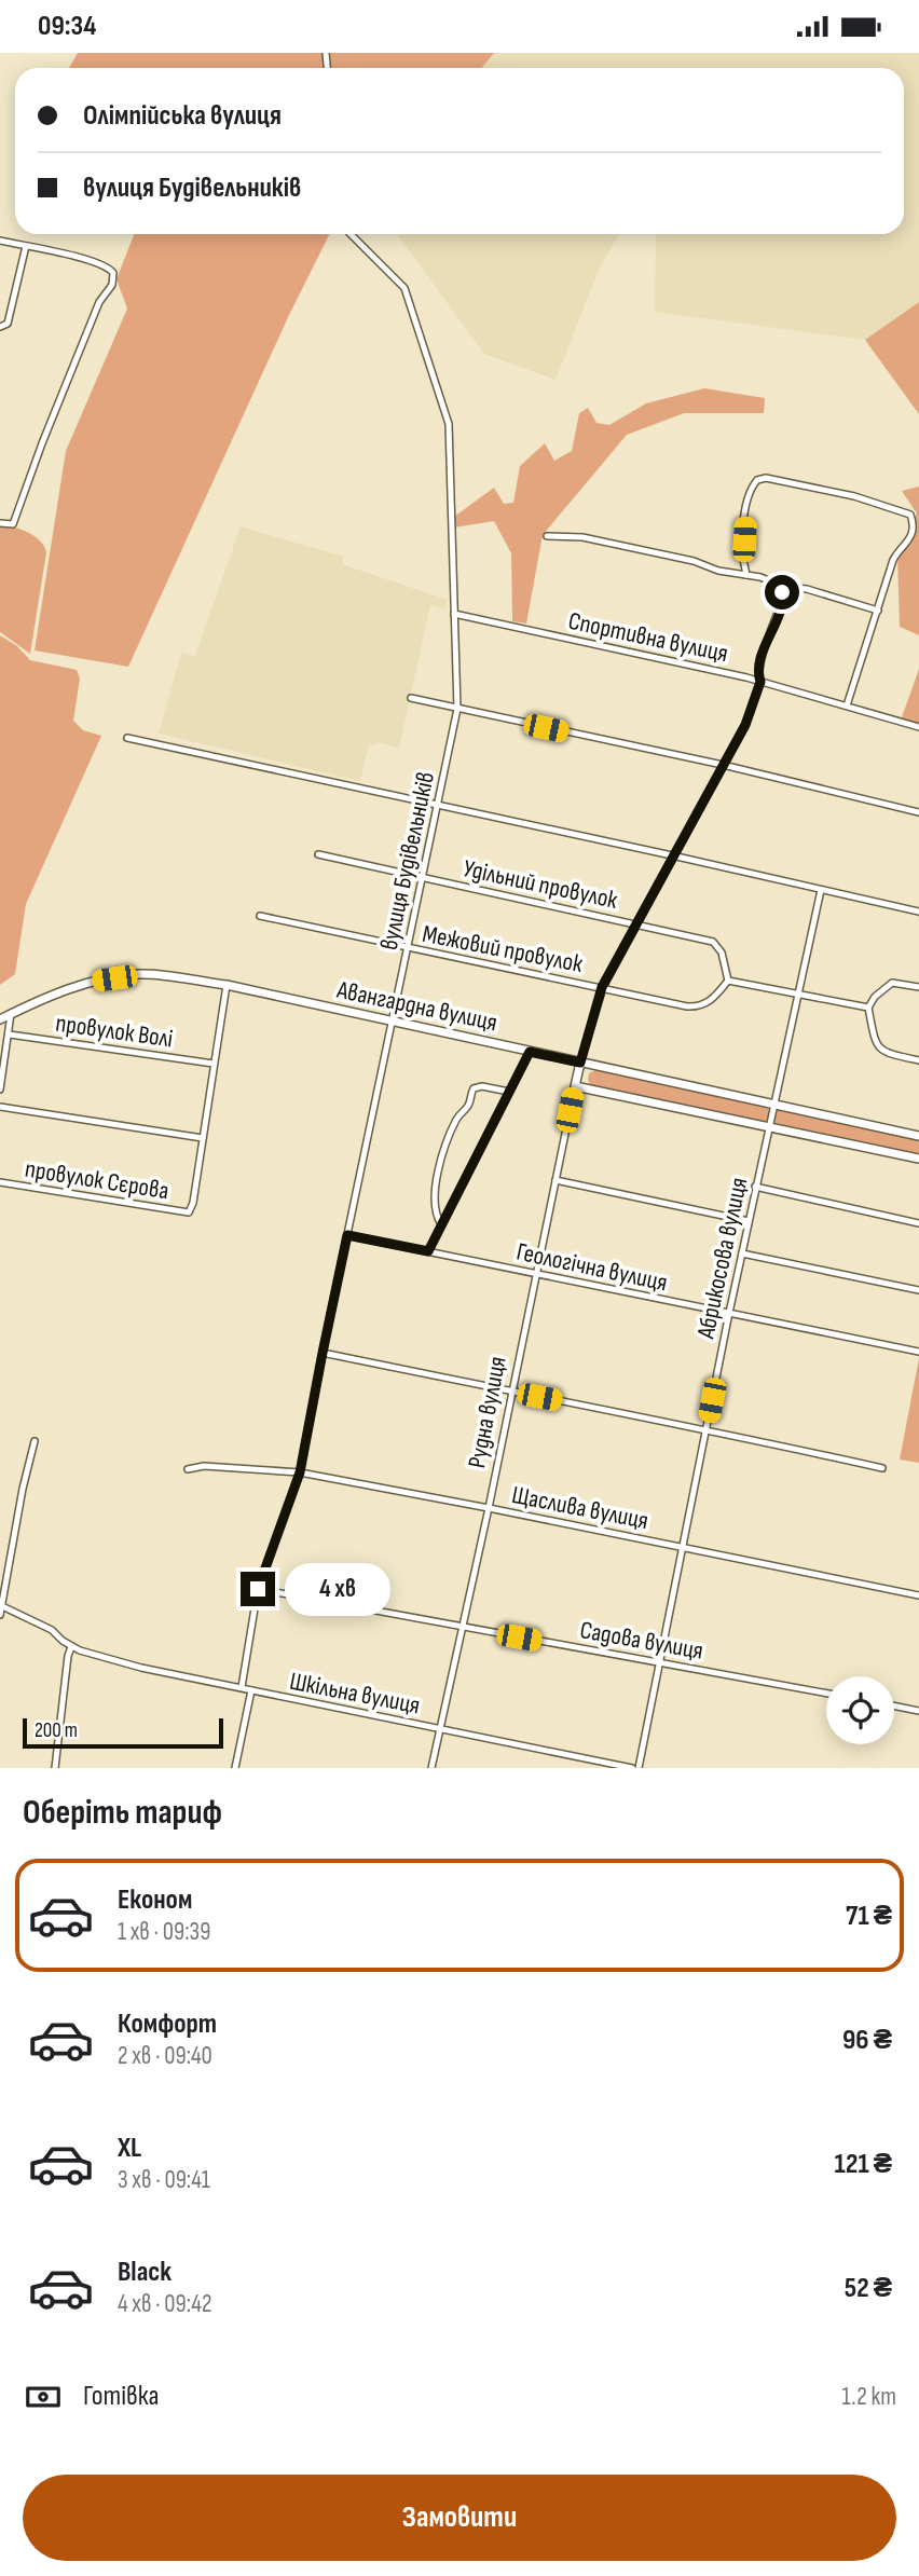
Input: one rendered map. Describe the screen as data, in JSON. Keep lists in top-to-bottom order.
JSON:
{
  "streets": {
    "street": [
      "Спортивна вулиця",
      "вулиця Будівельників",
      "Удільний провулок",
      "Межовий провулок",
      "Авангардна вулиця",
      "провулок Волі",
      "провулок Сєрова",
      "Абрикосова вулиця",
      "Геологічна вулиця",
      "Рудна вулиця",
      "Щаслива вулиця",
      "Садова вулиця",
      "Шкільна вулиця"
    ]
  },
  "crossings": [
    ["Спортивна вулиця", "вулиця Будівельників"],
    ["вулиця Будівельників", "Удільний провулок"],
    ["вулиця Будівельників", "Межовий провулок"],
    ["вулиця Будівельників", "Авангардна вулиця"],
    ["вулиця Будівельників", "Геологічна вулиця"],
    ["вулиця Будівельників", "Щаслива вулиця"],
    ["вулиця Будівельників", "Садова вулиця"],
    ["вулиця Будівельників", "Шкільна вулиця"],
    ["Удільний провулок", "Межовий провулок"],
    ["Авангардна вулиця", "Абрикосова вулиця"],
    ["Авангардна вулиця", "Рудна вулиця"],
    ["Абрикосова вулиця", "Геологічна вулиця"],
    ["Абрикосова вулиця", "Щаслива вулиця"],
    ["Абрикосова вулиця", "Садова вулиця"],
    ["Геологічна вулиця", "Рудна вулиця"],
    ["Рудна вулиця", "Щаслива вулиця"],
    ["Рудна вулиця", "Садова вулиця"],
    ["Рудна вулиця", "Шкільна вулиця"]
  ],
  "scale_bar": "200 m",
  "page": {
    "status": "09:34",
    "banner": ["Олімпійська вулиця", "вулиця Будівельників"],
    "bubble": "4 хв",
    "scale": "200 m",
    "heading": "Оберіть тариф",
    "list": [
      {
        "name": "Економ",
        "note": "1 хв · 09:39",
        "value": "71 ₴"
      },
      {
        "name": "Комфорт",
        "note": "2 хв · 09:40",
        "value": "96 ₴"
      },
      {
        "name": "XL",
        "note": "3 хв · 09:41",
        "value": "121 ₴"
      },
      {
        "name": "Black",
        "note": "4 хв · 09:42",
        "value": "52 ₴"
      }
    ],
    "pay": ["Готівка", "1.2 km"],
    "buttons": "Замовити"
  }
}
